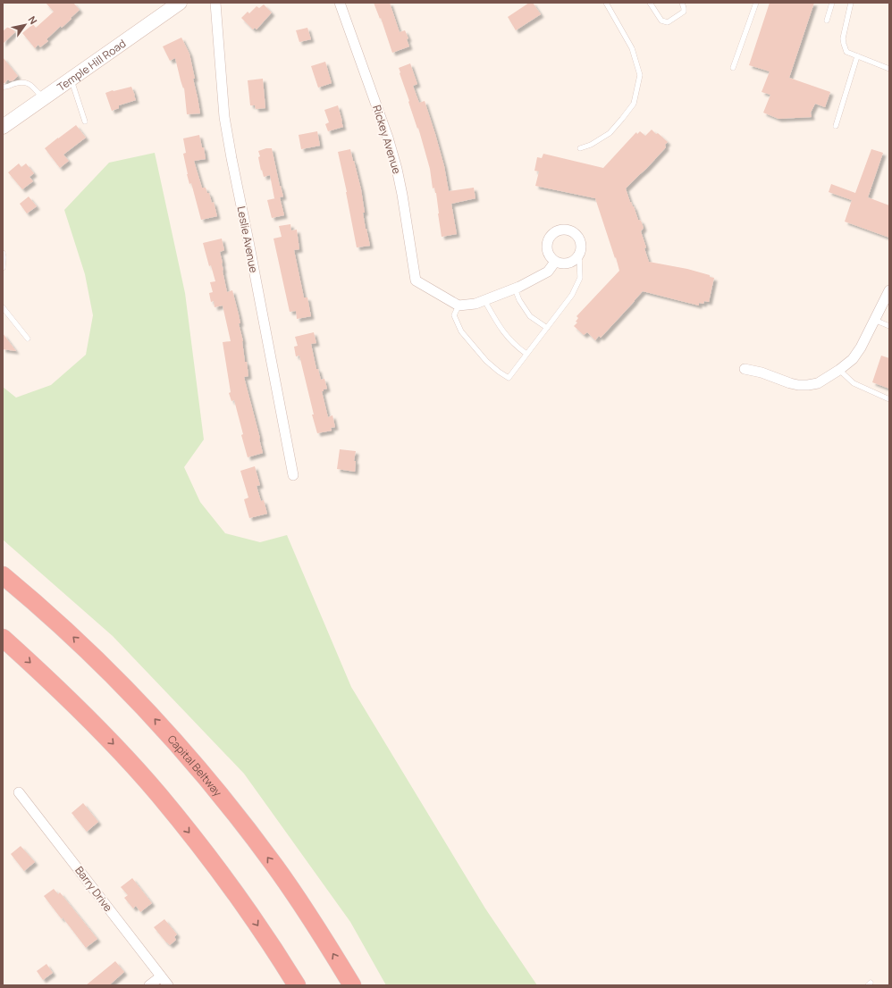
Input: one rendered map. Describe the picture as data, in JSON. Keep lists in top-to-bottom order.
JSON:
{
  "streets": {
    "highway": ["Capital Beltway"],
    "main road": ["Temple Hill Road"],
    "street": ["Rickey Avenue", "Leslie Avenue", "Barry Drive"]
  },
  "north": "top right"
}
